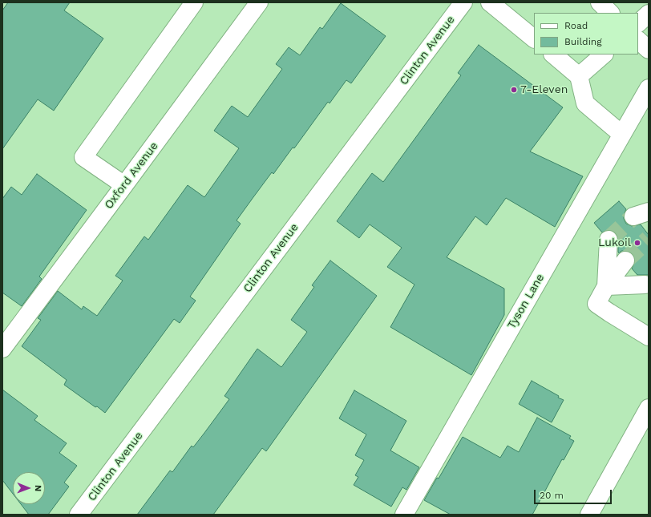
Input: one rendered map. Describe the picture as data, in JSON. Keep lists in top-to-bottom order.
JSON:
{
  "streets": {
    "street": ["Clinton Avenue", "Oxford Avenue", "Tyson Lane"]
  },
  "places": ["7-Eleven", "Lukoil"],
  "legend": ["Road", "Building"],
  "scale_bar": "20 m",
  "north": "right"
}
